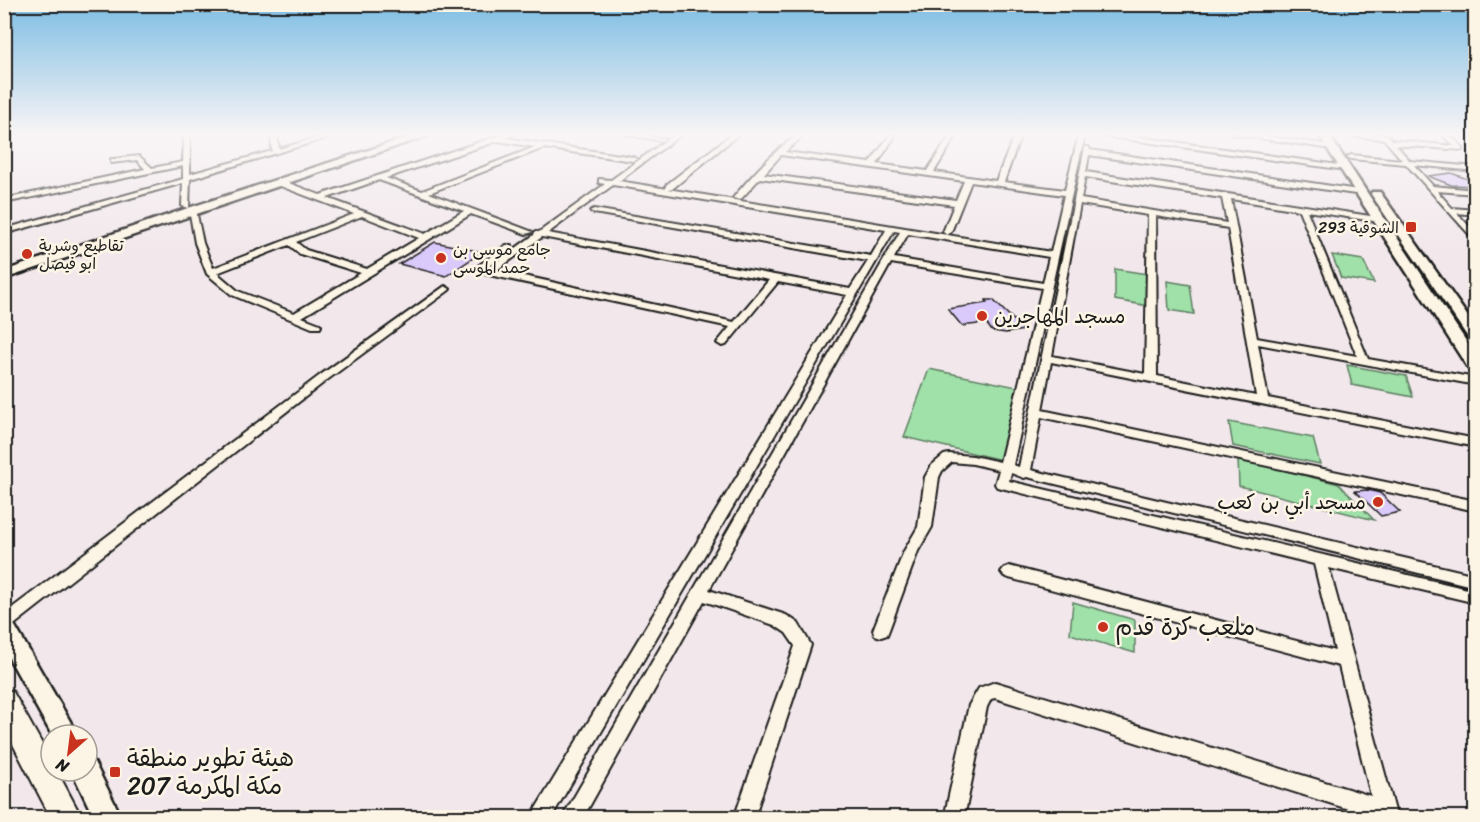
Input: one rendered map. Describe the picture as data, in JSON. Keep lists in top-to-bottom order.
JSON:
{
  "places": {
    "transit": ["الشوقية 293", "هيئة تطوير منطقة مكة المكرمة 207"],
    "other": [
      "تقاطيع وشربة ابو فيصل",
      "جامع موسى بن حمد الموسى",
      "مسجد المهاجرين",
      "مسجد أبي بن كعب",
      "ملعب كرة قدم"
    ]
  },
  "north": "bottom left"
}
